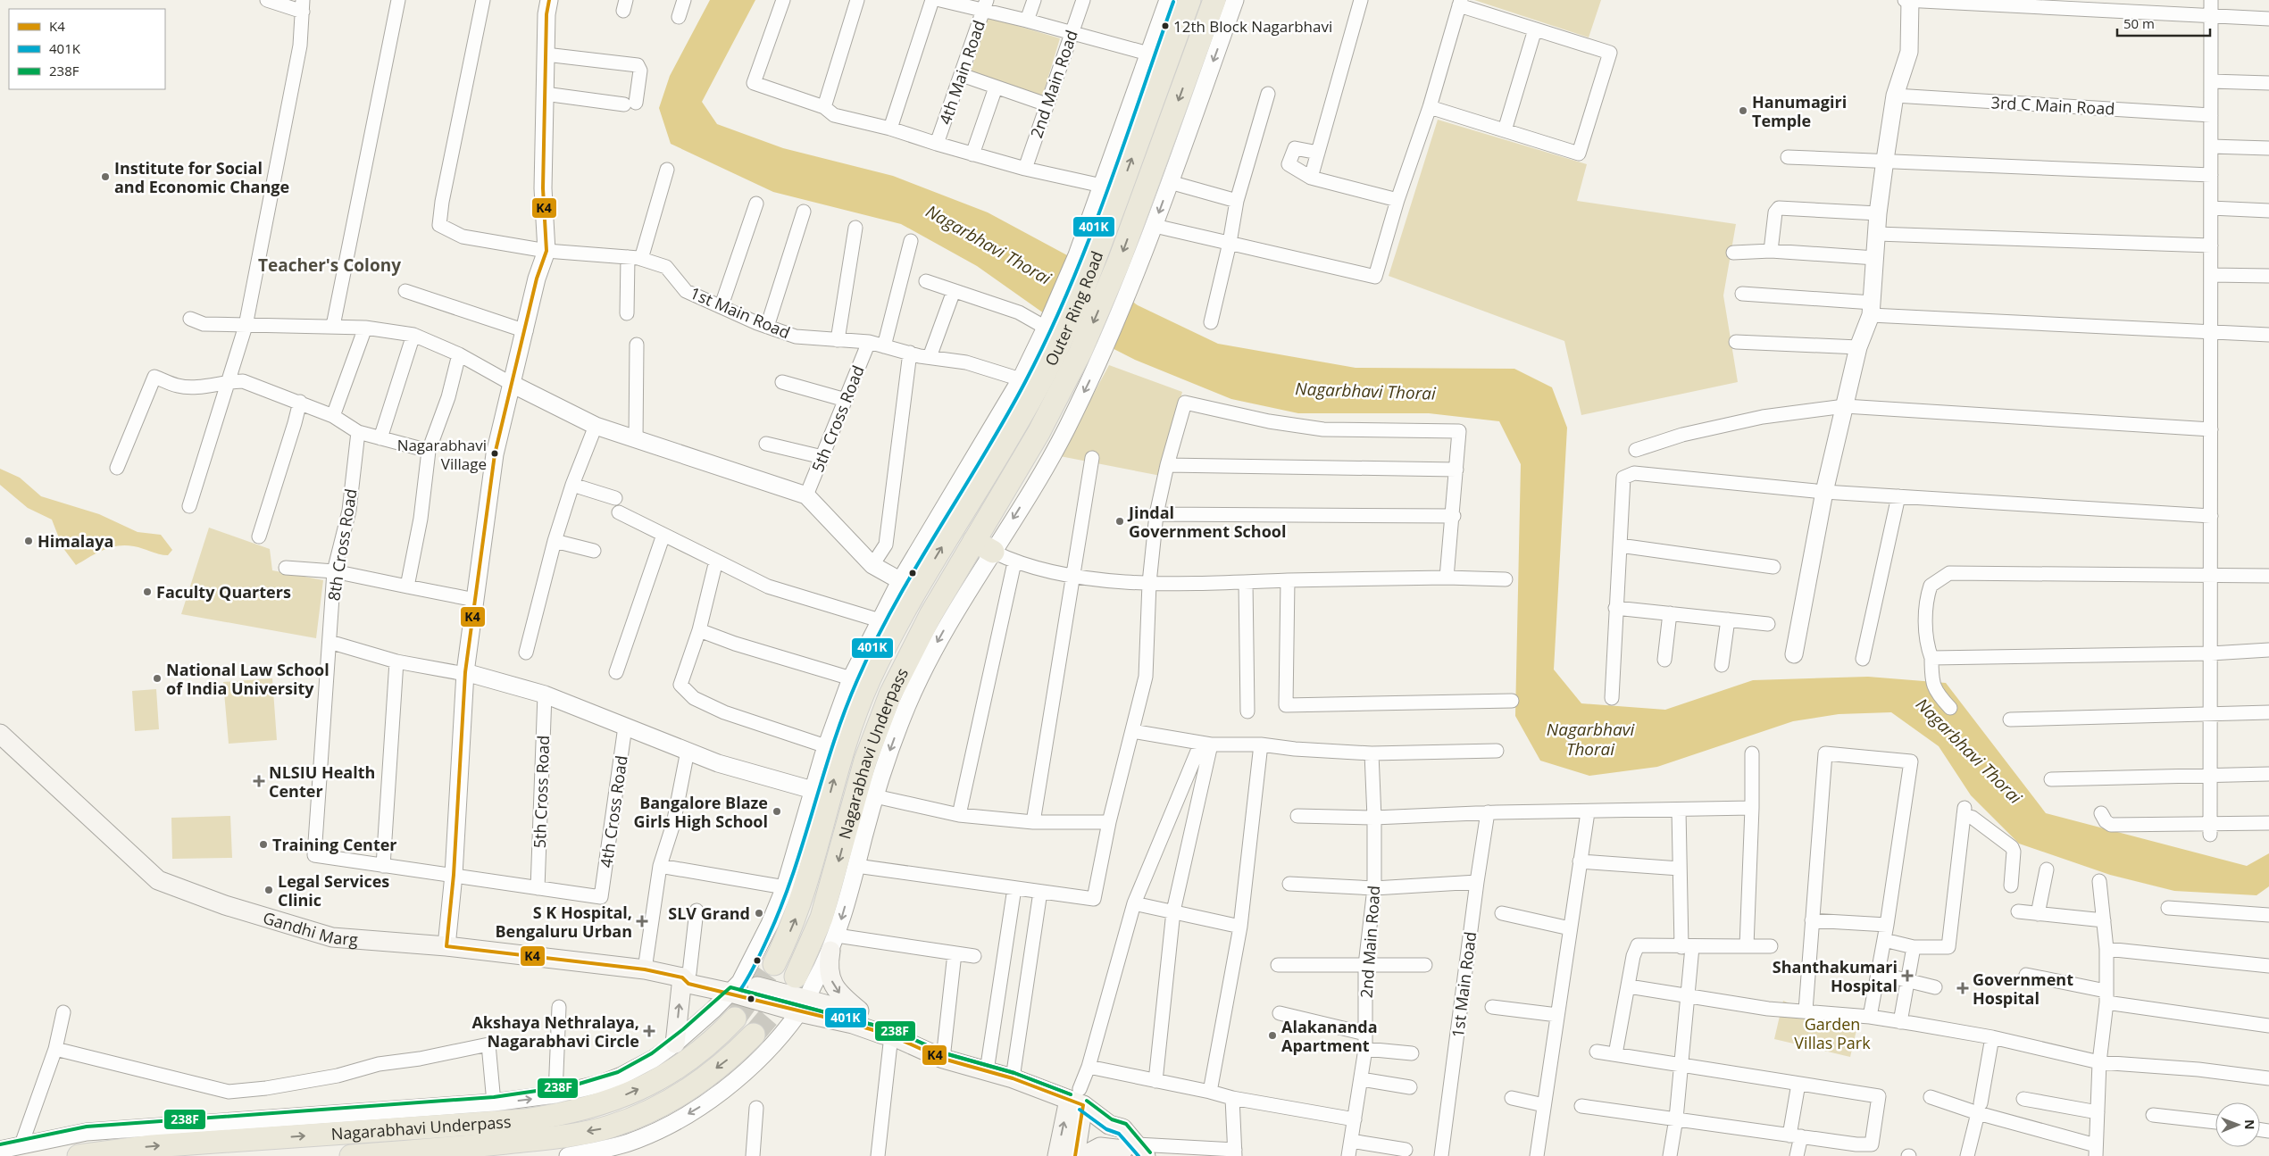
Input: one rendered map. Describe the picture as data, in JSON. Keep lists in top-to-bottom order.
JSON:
{
  "streets": {
    "highway": ["Outer Ring Road", "Nagarabhavi Underpass"],
    "main road": ["Gandhi Marg"],
    "street": [
      "4th Main Road",
      "2nd Main Road",
      "3rd C Main Road",
      "1st Main Road",
      "5th Cross Road",
      "8th Cross Road",
      "4th Cross Road"
    ]
  },
  "crossings": [
    ["Outer Ring Road", "Nagarabhavi Underpass"],
    ["1st Main Road", "5th Cross Road"],
    ["5th Cross Road", "4th Cross Road"]
  ],
  "districts": ["Teacher's Colony"],
  "water": ["Nagarbhavi Thorai"],
  "parks": ["Garden Villas Park"],
  "places": {
    "other": [
      "12th Block Nagarbhavi",
      "Hanumagiri Temple",
      "Institute for Social and Economic Change",
      "Nagarabhavi Village",
      "Jindal Government School",
      "Himalaya",
      "Faculty Quarters",
      "National Law School of India University",
      "Bangalore Blaze Girls High School",
      "Training Center",
      "Legal Services Clinic",
      "SLV Grand",
      "Alakananda Apartment"
    ],
    "health": [
      "NLSIU Health Center",
      "S K Hospital, Bengaluru Urban",
      "Shanthakumari Hospital",
      "Government Hospital",
      "Akshaya Nethralaya, Nagarabhavi Circle"
    ]
  },
  "lines": ["transit line K4", "transit line 401K", "transit line 238F"],
  "legend": ["K4", "401K", "238F"],
  "scale_bar": "50 m",
  "north": "right"
}
